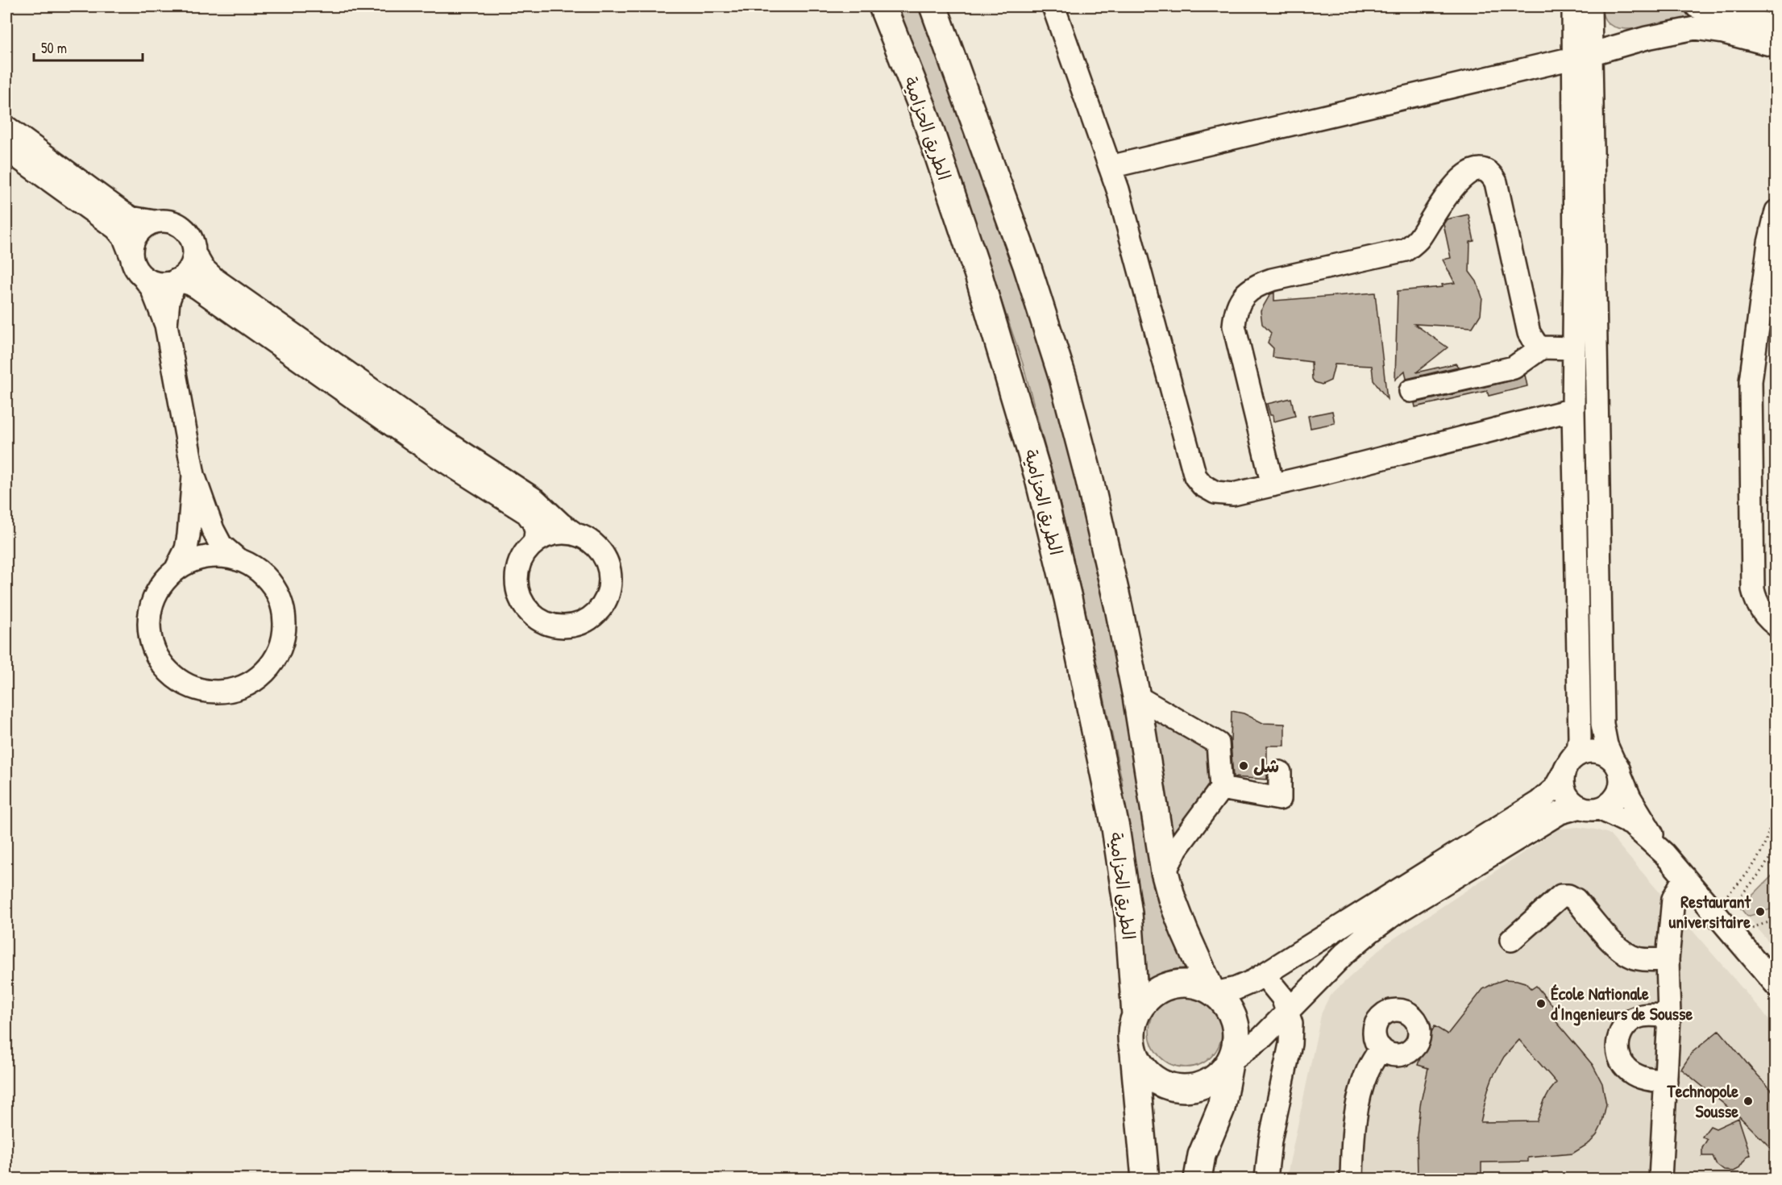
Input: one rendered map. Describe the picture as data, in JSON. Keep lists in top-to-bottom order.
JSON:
{
  "streets": {
    "highway": ["الطريق الحزامية"]
  },
  "places": [
    "شل",
    "Restaurant universitaire",
    "École Nationale d'Ingenieurs de Sousse",
    "Technopole Sousse"
  ],
  "scale_bar": "50 m"
}
